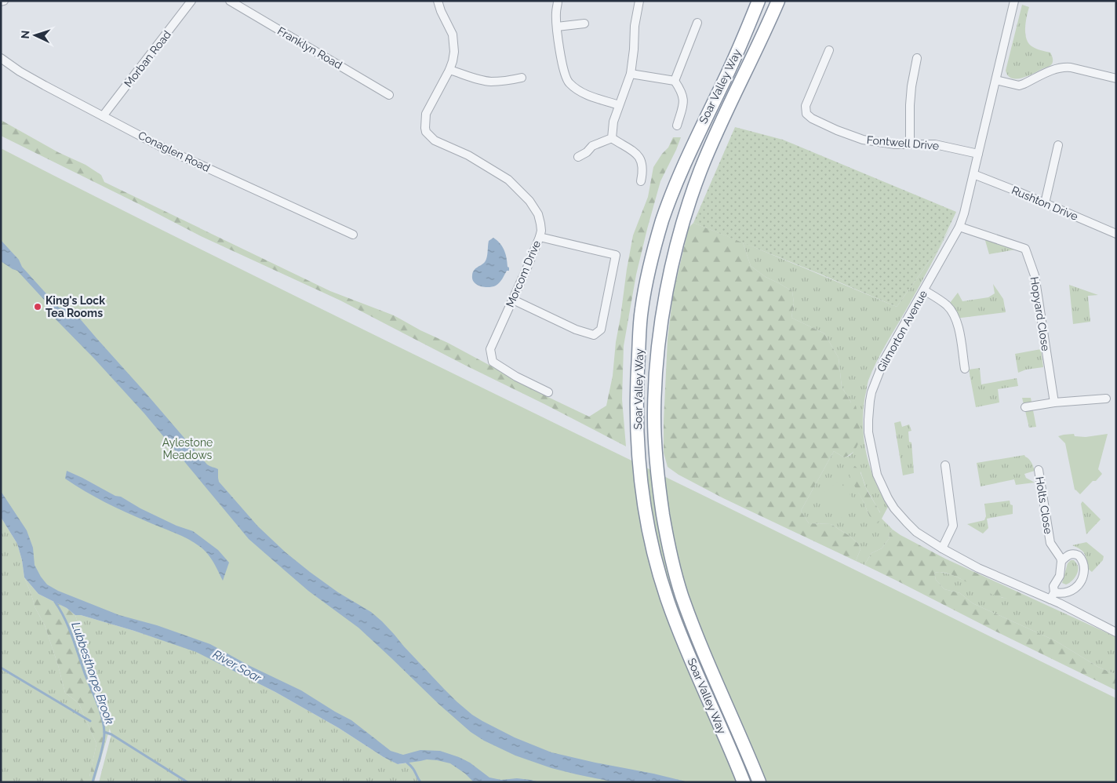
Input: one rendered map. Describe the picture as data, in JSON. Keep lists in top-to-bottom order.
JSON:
{
  "streets": {
    "highway": ["Soar Valley Way"],
    "street": [
      "Franklyn Road",
      "Morban Road",
      "Fontwell Drive",
      "Conaglen Road",
      "Rushton Drive",
      "Morcom Drive",
      "Hopyard Close",
      "Gilmorton Avenue",
      "Holts Close"
    ]
  },
  "crossings": [
    ["Morban Road", "Conaglen Road"],
    ["Fontwell Drive", "Gilmorton Avenue"],
    ["Rushton Drive", "Gilmorton Avenue"],
    ["Hopyard Close", "Gilmorton Avenue"]
  ],
  "water": ["River Soar", "Lubbesthorpe Brook"],
  "parks": ["Aylestone Meadows"],
  "places": ["King's Lock Tea Rooms"],
  "north": "left"
}
